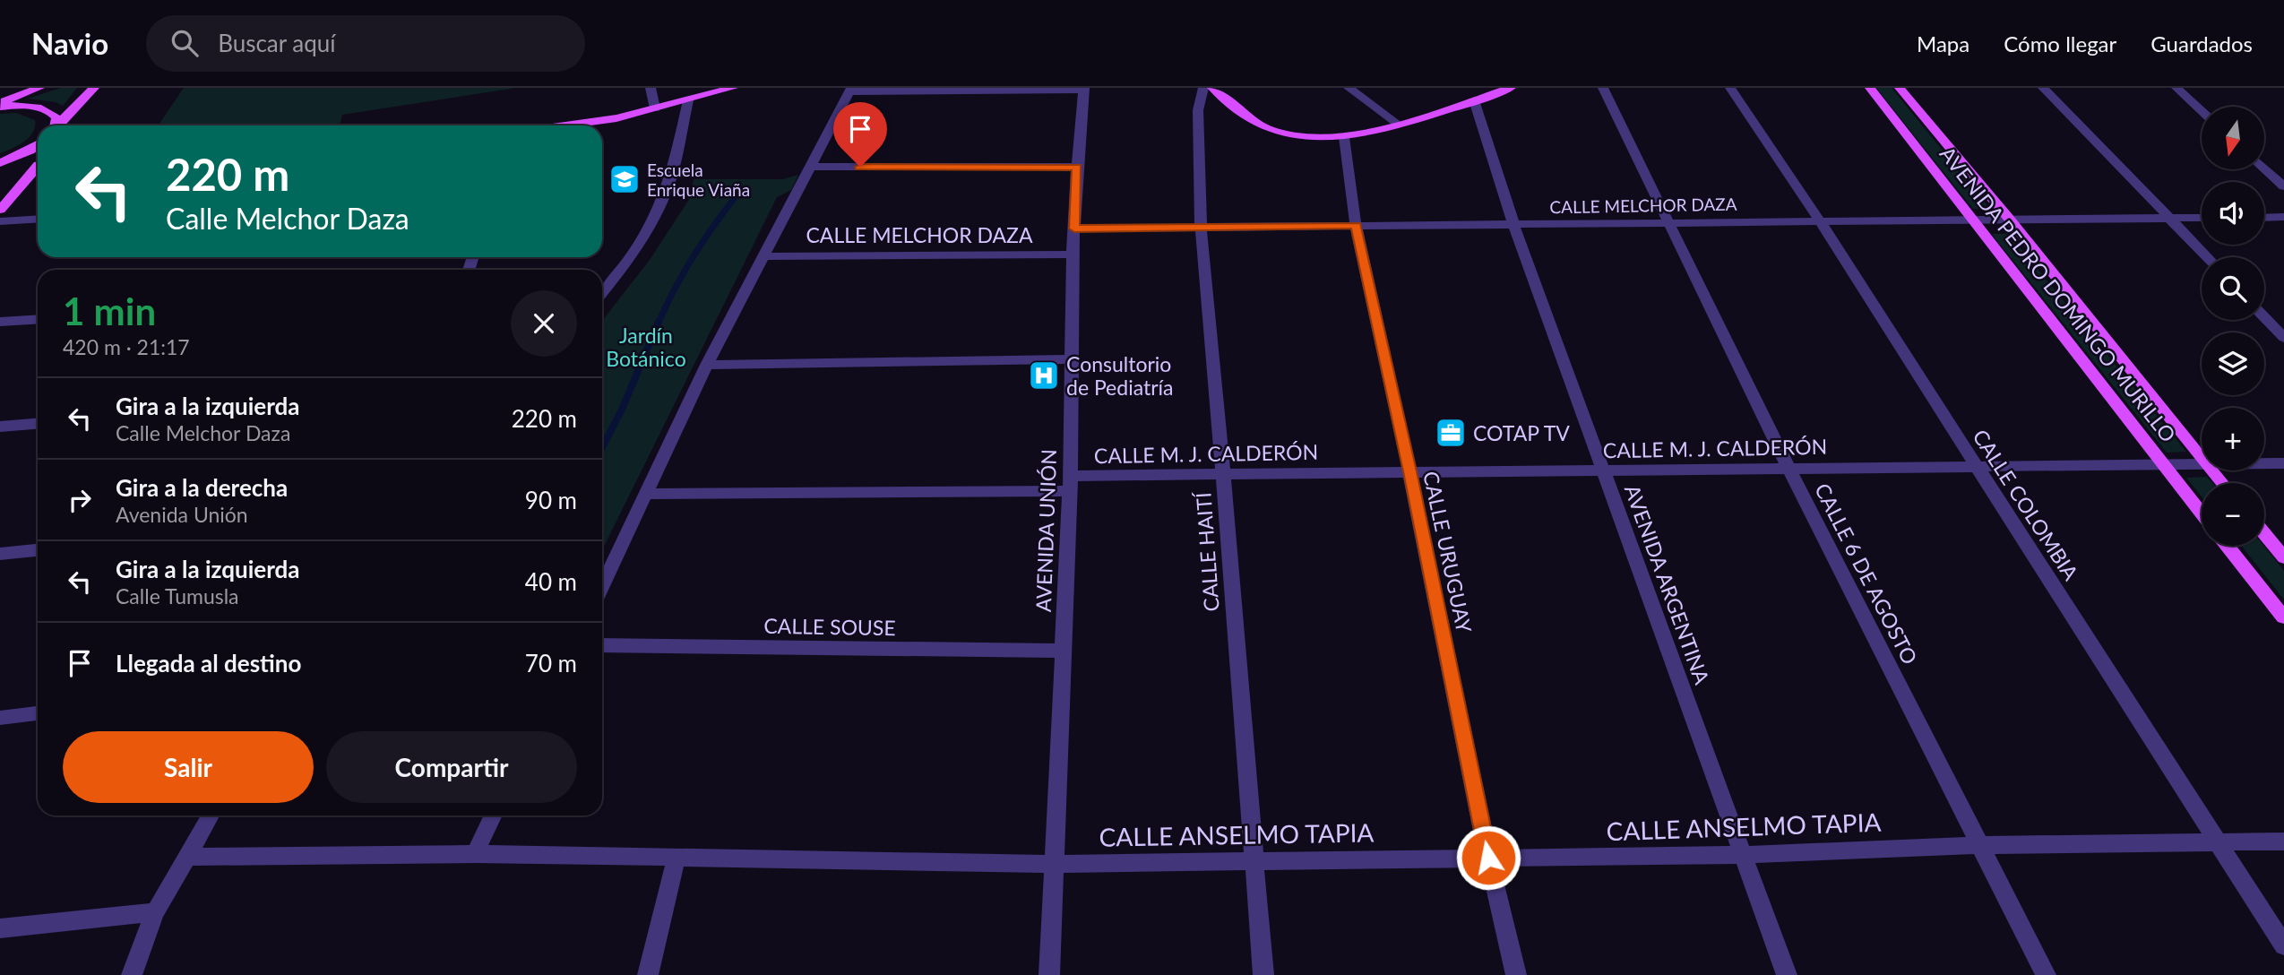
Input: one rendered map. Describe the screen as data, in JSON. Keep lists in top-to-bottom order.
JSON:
{
  "streets": {
    "main road": ["AVENIDA PEDRO DOMINGO MURILLO"],
    "street": [
      "CALLE MELCHOR DAZA",
      "CALLE M. J. CALDERÓN",
      "CALLE COLOMBIA",
      "AVENIDA UNIÓN",
      "CALLE HAITÍ",
      "CALLE URUGUAY",
      "CALLE 6 DE AGOSTO",
      "AVENIDA ARGENTINA",
      "CALLE SOUSE",
      "CALLE ANSELMO TAPIA"
    ]
  },
  "crossings": [
    ["CALLE MELCHOR DAZA", "AVENIDA PEDRO DOMINGO MURILLO"],
    ["CALLE MELCHOR DAZA", "CALLE COLOMBIA"],
    ["CALLE MELCHOR DAZA", "AVENIDA UNIÓN"],
    ["CALLE MELCHOR DAZA", "CALLE HAITÍ"],
    ["CALLE MELCHOR DAZA", "CALLE URUGUAY"],
    ["CALLE MELCHOR DAZA", "CALLE 6 DE AGOSTO"],
    ["CALLE MELCHOR DAZA", "AVENIDA ARGENTINA"],
    ["AVENIDA PEDRO DOMINGO MURILLO", "CALLE M. J. CALDERÓN"],
    ["CALLE M. J. CALDERÓN", "CALLE COLOMBIA"],
    ["CALLE M. J. CALDERÓN", "AVENIDA UNIÓN"],
    ["CALLE M. J. CALDERÓN", "CALLE HAITÍ"],
    ["CALLE M. J. CALDERÓN", "CALLE URUGUAY"],
    ["CALLE M. J. CALDERÓN", "CALLE 6 DE AGOSTO"],
    ["CALLE M. J. CALDERÓN", "AVENIDA ARGENTINA"],
    ["CALLE COLOMBIA", "CALLE ANSELMO TAPIA"],
    ["AVENIDA UNIÓN", "CALLE SOUSE"],
    ["AVENIDA UNIÓN", "CALLE ANSELMO TAPIA"],
    ["CALLE HAITÍ", "CALLE ANSELMO TAPIA"],
    ["CALLE URUGUAY", "CALLE ANSELMO TAPIA"],
    ["CALLE 6 DE AGOSTO", "CALLE ANSELMO TAPIA"],
    ["AVENIDA ARGENTINA", "CALLE ANSELMO TAPIA"]
  ],
  "parks": ["Jardín Botánico"],
  "places": {
    "school or university": ["Escuela Enrique Viaña"],
    "hospital": ["Consultorio de Pediatría"],
    "office": ["COTAP TV"]
  },
  "north": "bottom",
  "page": {
    "header": "Navio",
    "search": "Buscar aquí",
    "nav": ["Mapa", "Cómo llegar", "Guardados"],
    "map_buttons": ["+", "−"],
    "turn": ["220 m", "Calle Melchor Daza"],
    "heading": ["1 min", "420 m · 21:17"],
    "list": [
      {
        "name": "Gira a la izquierda",
        "note": "Calle Melchor Daza",
        "value": "220 m"
      },
      {
        "name": "Gira a la derecha",
        "note": "Avenida Unión",
        "value": "90 m"
      },
      {
        "name": "Gira a la izquierda",
        "note": "Calle Tumusla",
        "value": "40 m"
      },
      {
        "name": "Llegada al destino",
        "value": "70 m"
      }
    ],
    "buttons": ["Salir", "Compartir"]
  }
}
